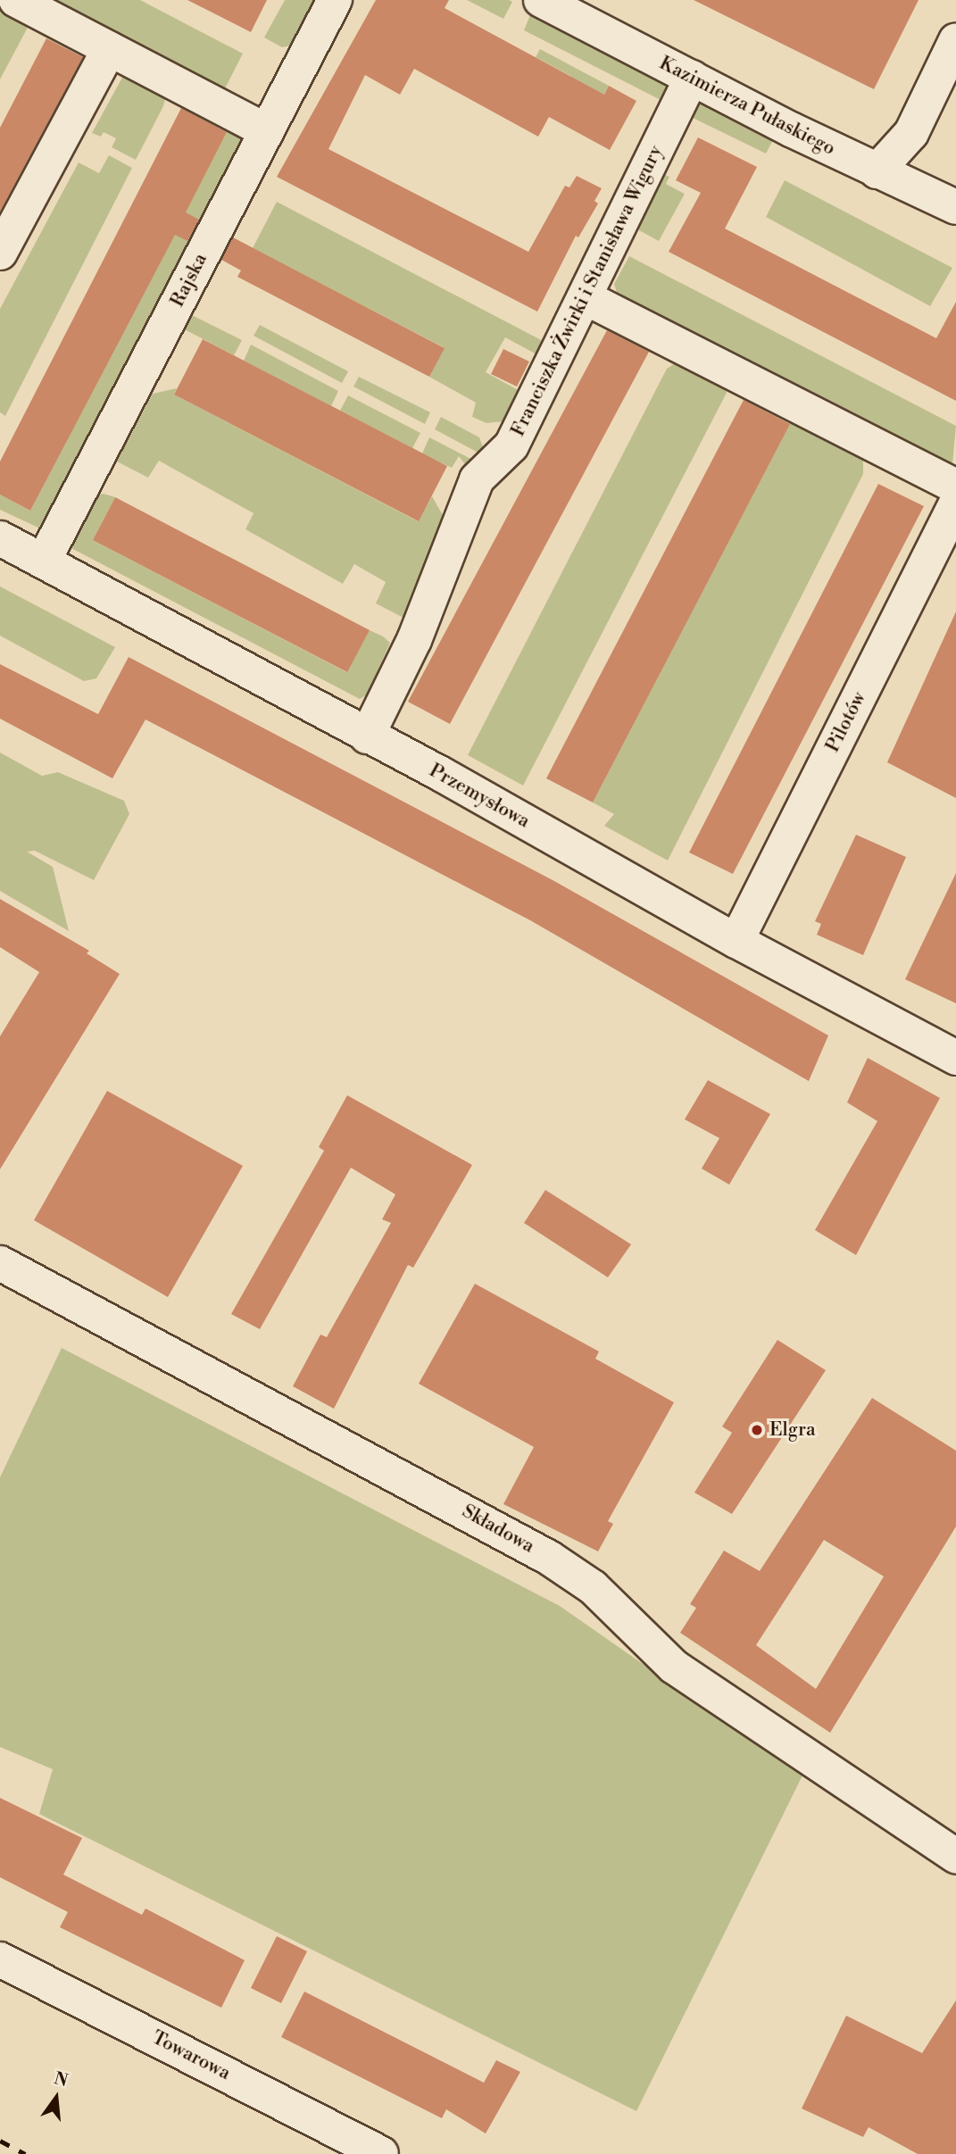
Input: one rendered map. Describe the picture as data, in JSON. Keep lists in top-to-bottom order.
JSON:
{
  "streets": {
    "street": [
      "Kazimierza Pułaskiego",
      "Rajska",
      "Franciszka Żwirki i Stanisława Wigury",
      "Pilotów",
      "Przemysłowa",
      "Składowa",
      "Towarowa"
    ]
  },
  "crossings": [
    ["Kazimierza Pułaskiego", "Franciszka Żwirki i Stanisława Wigury"],
    ["Rajska", "Przemysłowa"],
    ["Franciszka Żwirki i Stanisława Wigury", "Przemysłowa"],
    ["Pilotów", "Przemysłowa"]
  ],
  "places": ["Elgra"],
  "north": "top"
}
